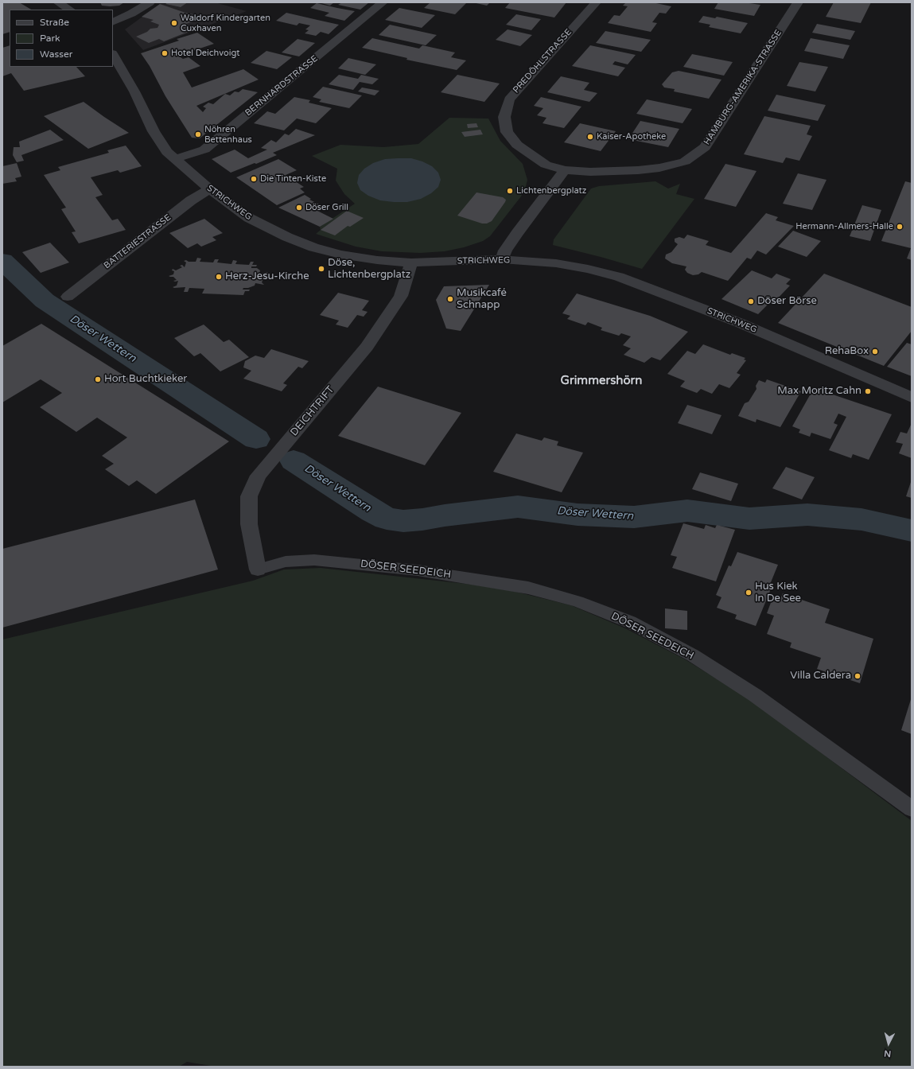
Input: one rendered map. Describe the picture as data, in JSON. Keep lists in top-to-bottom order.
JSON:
{
  "streets": {
    "street": [
      "PREDÖHLSTRASSE",
      "BERNHARDSTRASSE",
      "HAMBURG-AMERIKA-STRASSE",
      "STRICHWEG",
      "BATTERIESTRASSE",
      "DEICHTRIFT"
    ],
    "lane": ["DÖSER SEEDEICH"]
  },
  "crossings": [
    ["PREDÖHLSTRASSE", "HAMBURG-AMERIKA-STRASSE"],
    ["BERNHARDSTRASSE", "STRICHWEG"],
    ["STRICHWEG", "BATTERIESTRASSE"],
    ["STRICHWEG", "DEICHTRIFT"],
    ["DEICHTRIFT", "DÖSER SEEDEICH"]
  ],
  "districts": ["Grimmershörn"],
  "water": ["Döser Wettern"],
  "places": [
    "Waldorf Kindergarten Cuxhaven",
    "Hotel Deichvoigt",
    "Nöhren Bettenhaus",
    "Kaiser-Apotheke",
    "Die Tinten-Kiste",
    "Lichtenbergplatz",
    "Döser Grill",
    "Hermann-Allmers-Halle",
    "Döse, Lichtenbergplatz",
    "Herz-Jesu-Kirche",
    "Musikcafé Schnapp",
    "Döser Börse",
    "RehaBox",
    "Hort Buchtkieker",
    "Max Moritz Cahn",
    "Hus Kiek In De See",
    "Villa Caldera"
  ],
  "legend": ["Straße", "Park", "Wasser"],
  "north": "bottom"
}
